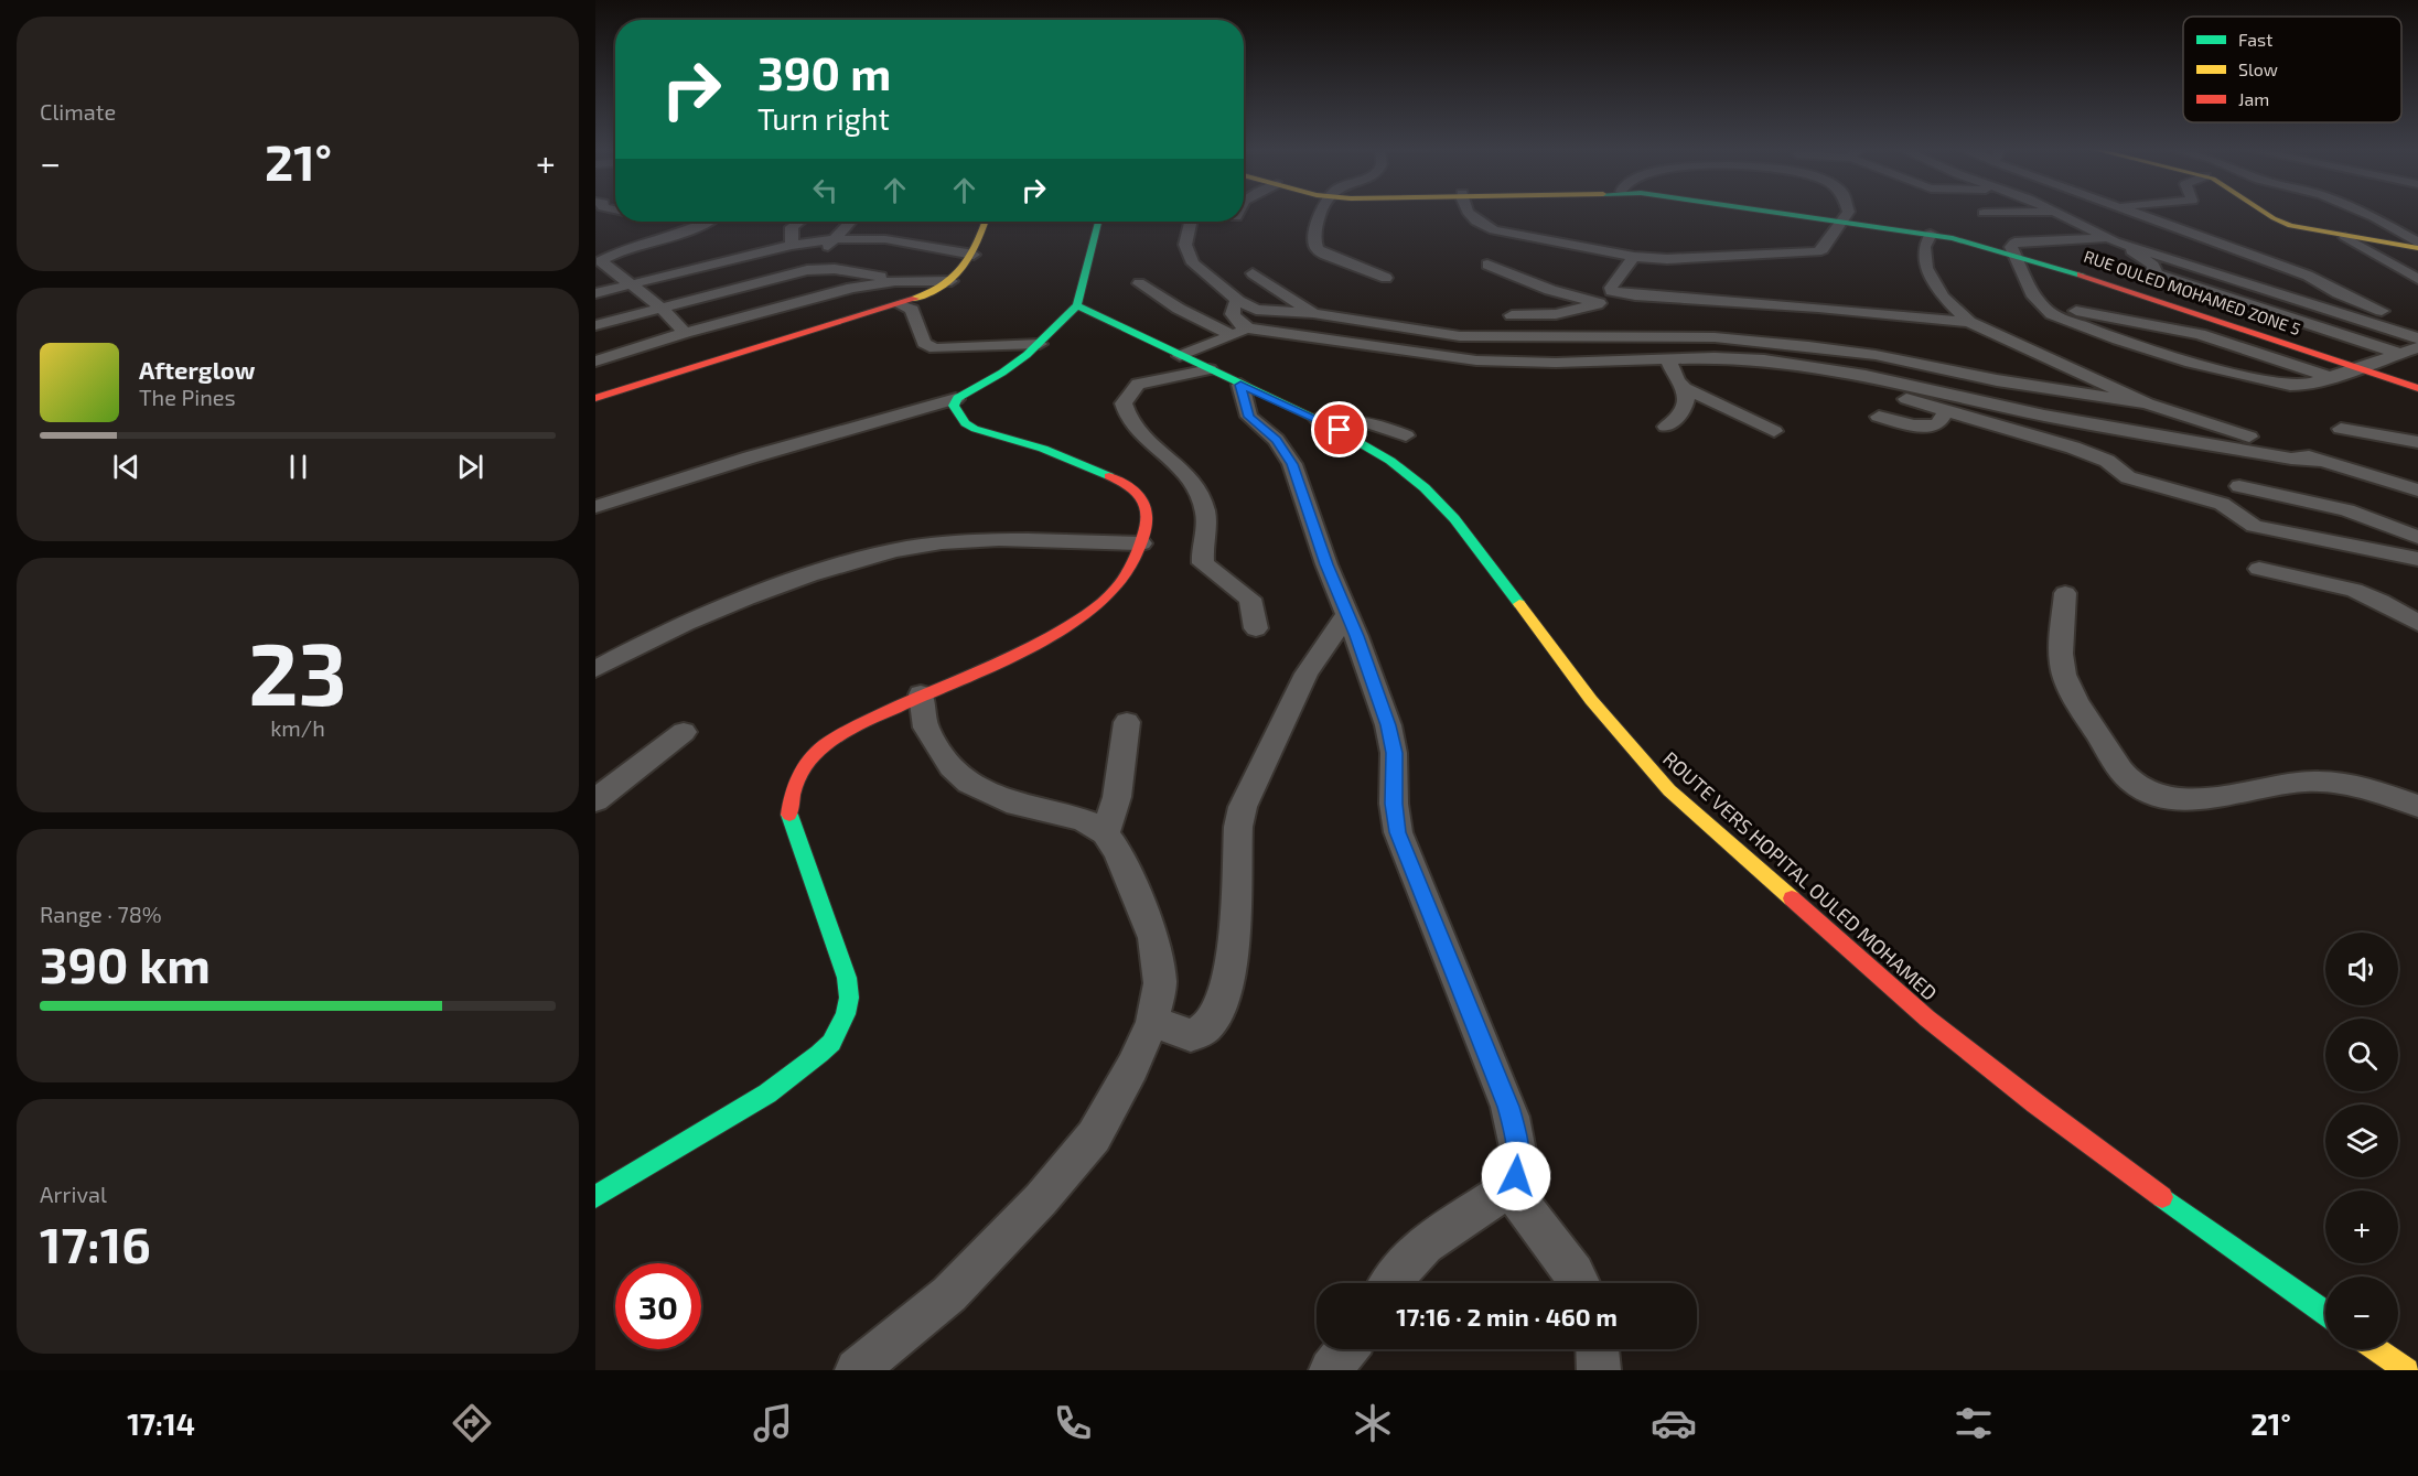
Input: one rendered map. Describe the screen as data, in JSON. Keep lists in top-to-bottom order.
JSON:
{
  "streets": {
    "street": ["RUE OULED MOHAMED ZONE 5", "ROUTE VERS HOPITAL OULED MOHAMED"]
  },
  "legend": ["Fast", "Slow", "Jam"],
  "page": {
    "tile": [
      "Climate",
      ["23", "km/h"],
      ["Range · 78%", "390 km"],
      ["Arrival", "17:16"]
    ],
    "turn": ["390 m", "Turn right"],
    "heat": ["−", "21°", "+"],
    "song": ["Afterglow", "The Pines"],
    "map_buttons": ["+", "−"],
    "limit": "30",
    "trip": "17:16 · 2 min · 460 m",
    "tabs": ["17:14", "21°"]
  }
}
